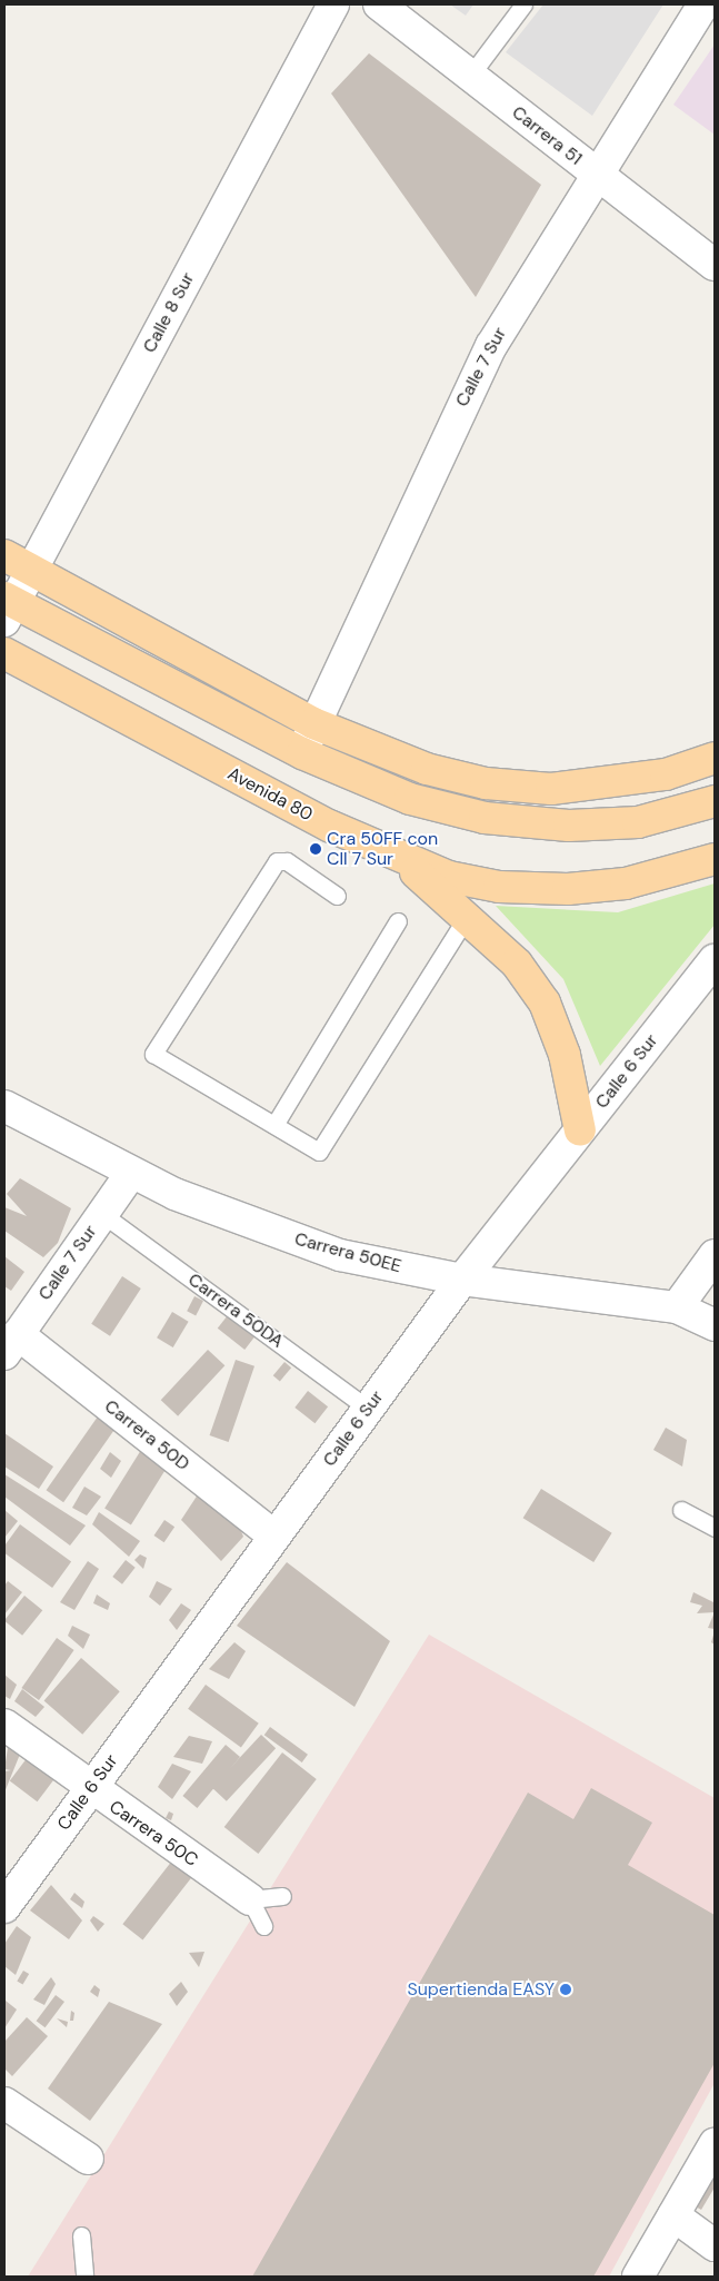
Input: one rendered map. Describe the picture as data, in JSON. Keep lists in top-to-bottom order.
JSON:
{
  "streets": {
    "main road": ["Avenida 80"],
    "street": [
      "Carrera 51",
      "Calle 8 Sur",
      "Calle 7 Sur",
      "Calle 6 Sur",
      "Carrera 50EE",
      "Carrera 50D",
      "Carrera 50C"
    ],
    "lane": ["Carrera 50DA"]
  },
  "crossings": [
    ["Carrera 51", "Calle 7 Sur"],
    ["Calle 7 Sur", "Carrera 50EE"],
    ["Calle 7 Sur", "Carrera 50DA"],
    ["Calle 7 Sur", "Carrera 50D"],
    ["Calle 6 Sur", "Carrera 50EE"],
    ["Calle 6 Sur", "Carrera 50DA"],
    ["Calle 6 Sur", "Carrera 50D"],
    ["Calle 6 Sur", "Carrera 50C"]
  ],
  "places": ["Cra 50FF con Cll 7 Sur", "Supertienda EASY"]
}
